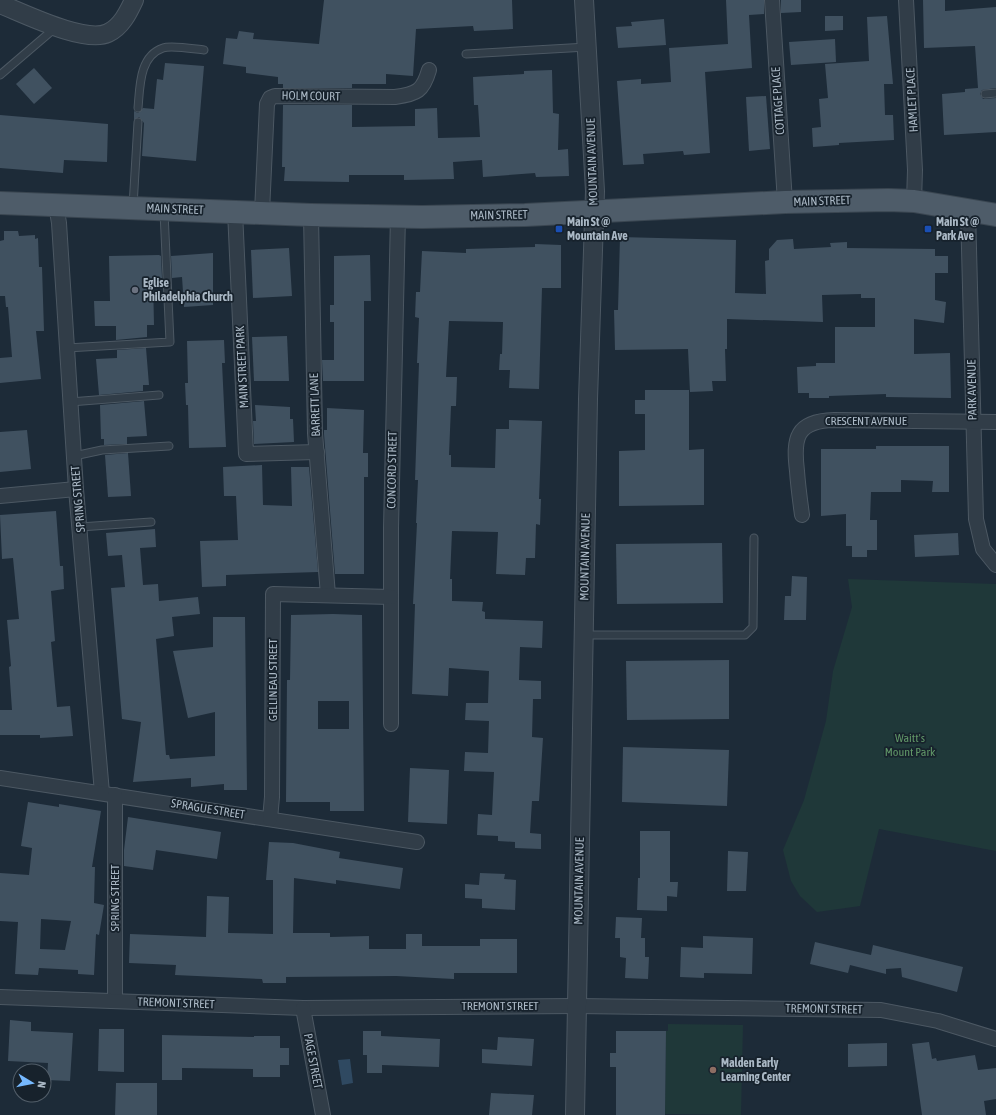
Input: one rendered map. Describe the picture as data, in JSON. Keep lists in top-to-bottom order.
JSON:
{
  "streets": {
    "main road": ["MAIN STREET"],
    "street": [
      "HOLM COURT",
      "HAMLET PLACE",
      "COTTAGE PLACE",
      "MOUNTAIN AVENUE",
      "MAIN STREET PARK",
      "PARK AVENUE",
      "BARRETT LANE",
      "CRESCENT AVENUE",
      "CONCORD STREET",
      "SPRING STREET",
      "GELLINEAU STREET",
      "SPRAGUE STREET",
      "TREMONT STREET",
      "PAGE STREET"
    ]
  },
  "crossings": [
    ["HOLM COURT", "MAIN STREET"],
    ["HAMLET PLACE", "MAIN STREET"],
    ["COTTAGE PLACE", "MAIN STREET"],
    ["MOUNTAIN AVENUE", "MAIN STREET"],
    ["MOUNTAIN AVENUE", "TREMONT STREET"],
    ["MAIN STREET", "MAIN STREET PARK"],
    ["MAIN STREET", "PARK AVENUE"],
    ["MAIN STREET", "BARRETT LANE"],
    ["MAIN STREET", "CONCORD STREET"],
    ["MAIN STREET", "SPRING STREET"],
    ["MAIN STREET PARK", "BARRETT LANE"],
    ["PARK AVENUE", "CRESCENT AVENUE"],
    ["BARRETT LANE", "GELLINEAU STREET"],
    ["SPRING STREET", "SPRAGUE STREET"],
    ["SPRING STREET", "TREMONT STREET"],
    ["GELLINEAU STREET", "SPRAGUE STREET"],
    ["TREMONT STREET", "PAGE STREET"]
  ],
  "parks": ["Waitt's Mount Park"],
  "places": {
    "transit": ["Main St @ Mountain Ave", "Main St @ Park Ave"],
    "other": ["Eglise Philadelphia Church", "Malden Early Learning Center"]
  },
  "north": "right"
}
